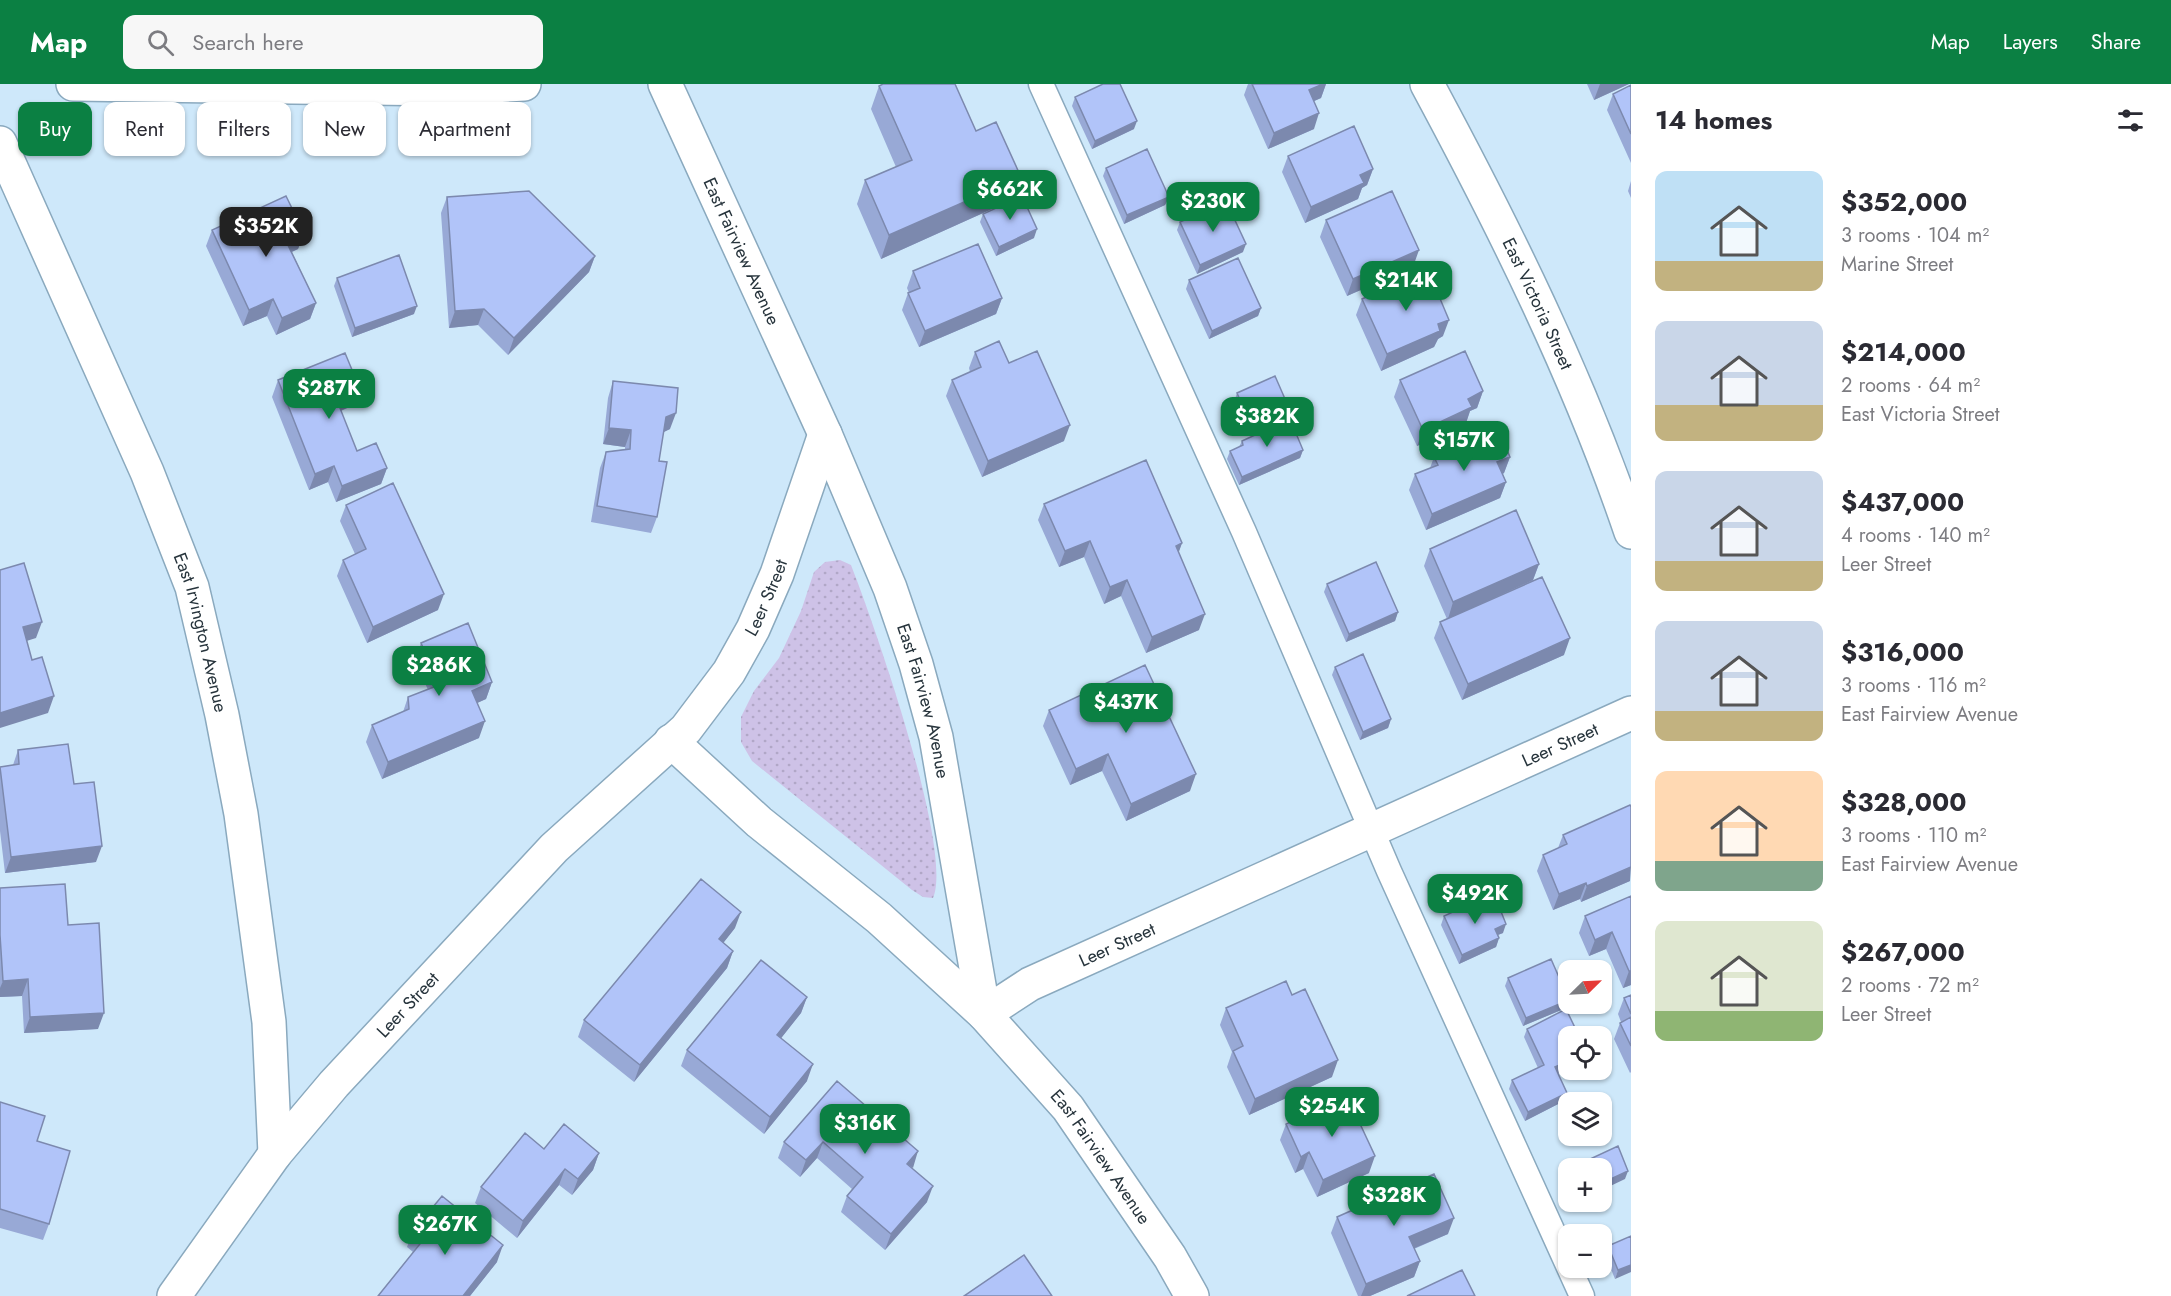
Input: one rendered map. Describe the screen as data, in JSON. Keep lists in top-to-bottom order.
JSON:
{
  "streets": {
    "street": [
      "East Fairview Avenue",
      "East Victoria Street",
      "Leer Street",
      "East Irvington Avenue"
    ]
  },
  "crossings": [
    ["East Fairview Avenue", "Leer Street"],
    ["Leer Street", "East Irvington Avenue"]
  ],
  "north": "top right",
  "page": {
    "header": "Map",
    "search": "Search here",
    "nav": ["Map", "Layers", "Share"],
    "heading": "14 homes",
    "chip": [
      "Buy",
      "Rent",
      "Filters",
      "New",
      "Apartment"
    ],
    "list": [
      {
        "name": "$352,000",
        "note": "3 rooms · 104 m² · Marine Street"
      },
      {
        "name": "$214,000",
        "note": "2 rooms · 64 m² · East Victoria Street"
      },
      {
        "name": "$437,000",
        "note": "4 rooms · 140 m² · Leer Street"
      },
      {
        "name": "$316,000",
        "note": "3 rooms · 116 m² · East Fairview Avenue"
      },
      {
        "name": "$328,000",
        "note": "3 rooms · 110 m² · East Fairview Avenue"
      },
      {
        "name": "$267,000",
        "note": "2 rooms · 72 m² · Leer Street"
      }
    ],
    "price": [
      "$662K",
      "$230K",
      "$352K",
      "$214K",
      "$287K",
      "$382K",
      "$157K",
      "$286K",
      "$437K",
      "$492K",
      "$254K",
      "$316K",
      "$328K",
      "$267K"
    ],
    "map_buttons": ["+", "−"]
  }
}
